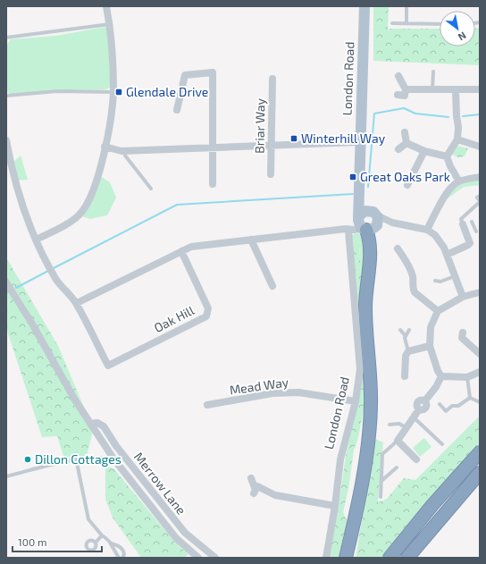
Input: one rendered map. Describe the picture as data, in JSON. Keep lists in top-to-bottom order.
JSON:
{
  "streets": {
    "main road": ["London Road"],
    "street": [
      "Briar Way",
      "Oak Hill",
      "Mead Way",
      "Merrow Lane"
    ]
  },
  "crossings": [
    ["London Road", "Mead Way"]
  ],
  "places": {
    "transit": ["Glendale Drive", "Winterhill Way", "Great Oaks Park"],
    "other": ["Dillon Cottages"]
  },
  "scale_bar": "100 m",
  "north": "bottom right"
}
